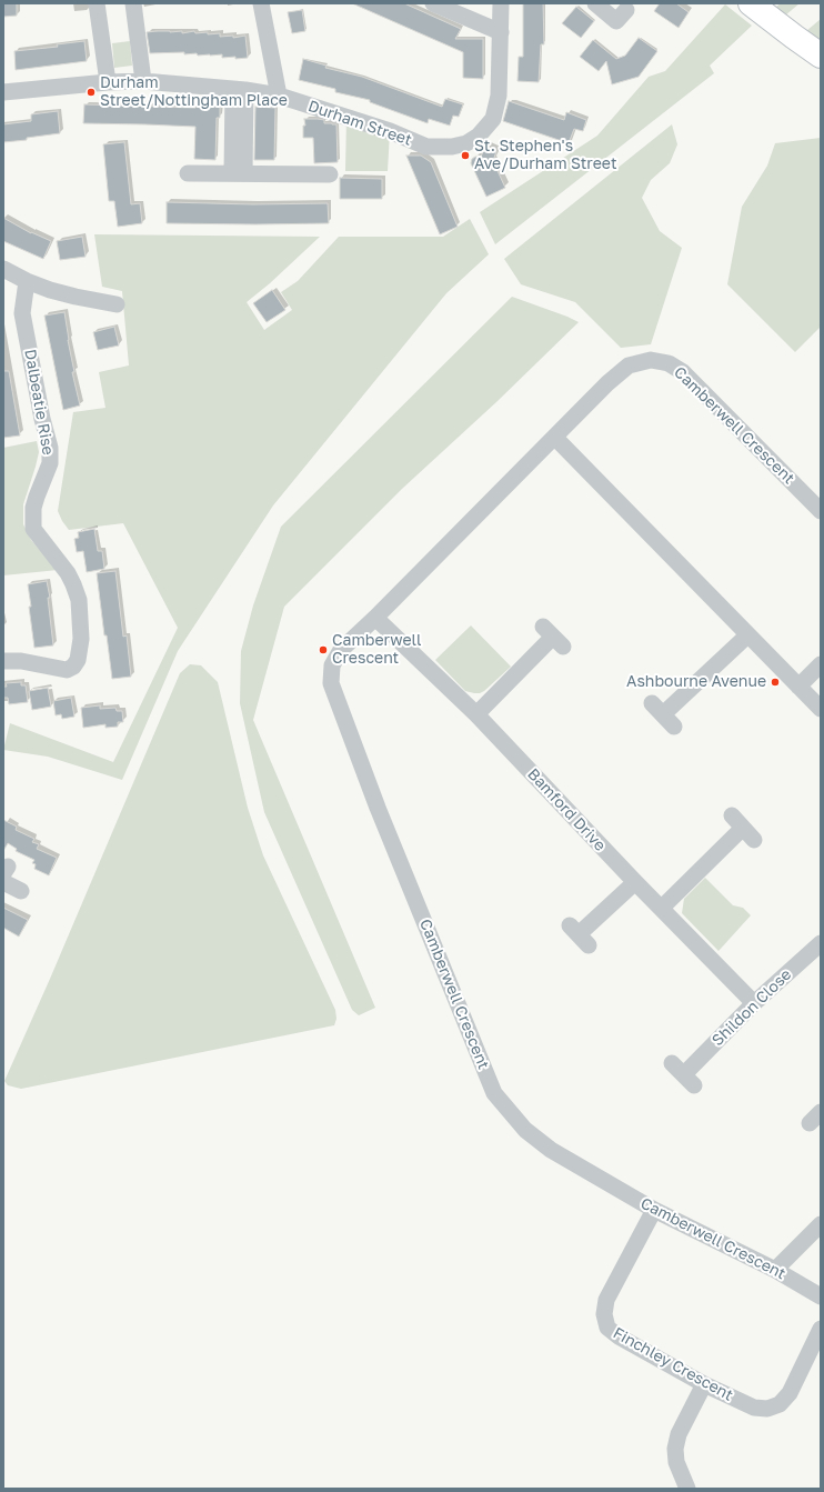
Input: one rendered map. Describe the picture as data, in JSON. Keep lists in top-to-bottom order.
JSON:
{
  "streets": {
    "street": [
      "Durham Street",
      "Dalbeatie Rise",
      "Camberwell Crescent",
      "Bamford Drive",
      "Shildon Close",
      "Finchley Crescent"
    ]
  },
  "crossings": [
    ["Camberwell Crescent", "Bamford Drive"],
    ["Camberwell Crescent", "Finchley Crescent"],
    ["Bamford Drive", "Shildon Close"]
  ],
  "places": [
    "Durham Street/Nottingham Place",
    "St. Stephen's Ave/Durham Street",
    "Camberwell Crescent",
    "Ashbourne Avenue"
  ]
}
